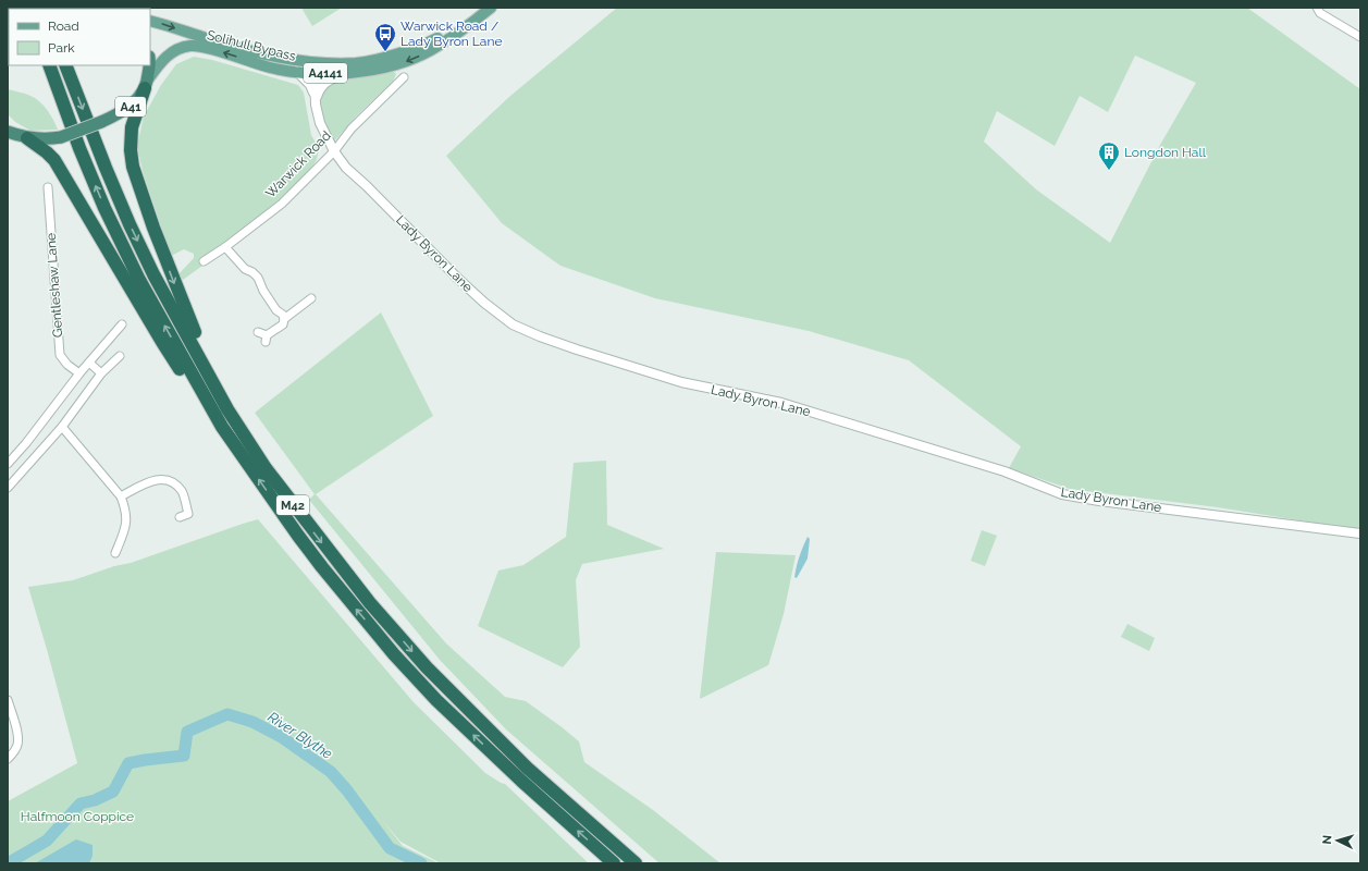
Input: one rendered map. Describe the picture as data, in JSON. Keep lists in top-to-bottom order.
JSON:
{
  "streets": {
    "highway": ["A41", "M42"],
    "main road": ["Solihull Bypass", "A4141"],
    "street": ["Warwick Road", "Lady Byron Lane", "Gentleshaw Lane"]
  },
  "crossings": [
    ["Solihull Bypass", "A4141"],
    ["Solihull Bypass", "A41"],
    ["Solihull Bypass", "Lady Byron Lane"],
    ["Warwick Road", "Lady Byron Lane"]
  ],
  "water": ["River Blythe"],
  "parks": ["Halfmoon Coppice"],
  "places": {
    "bus stop": ["Warwick Road / Lady Byron Lane"],
    "building": ["Longdon Hall"]
  },
  "legend": ["Road", "Park"],
  "north": "left"
}
